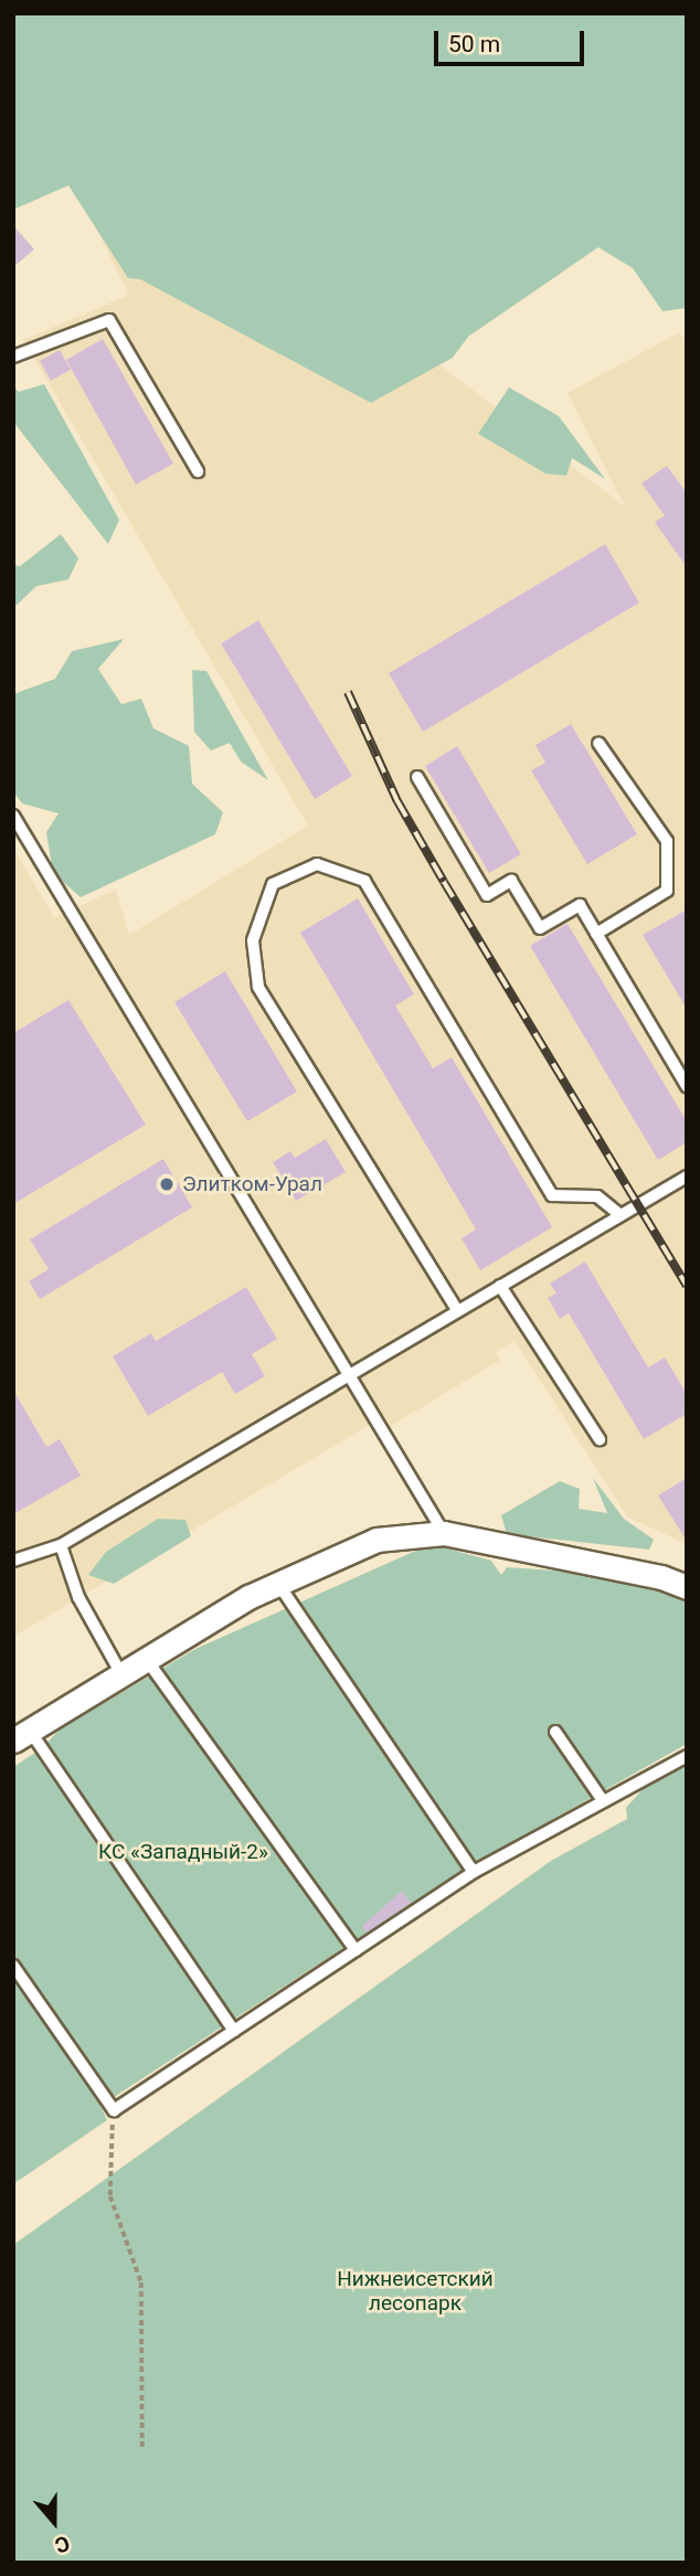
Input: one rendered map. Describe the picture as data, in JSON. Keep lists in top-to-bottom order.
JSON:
{
  "parks": ["КС «Западный-2»", "Нижнеисетский лесопарк"],
  "places": ["Элитком-Урал"],
  "scale_bar": "50 m",
  "north": "bottom"
}
